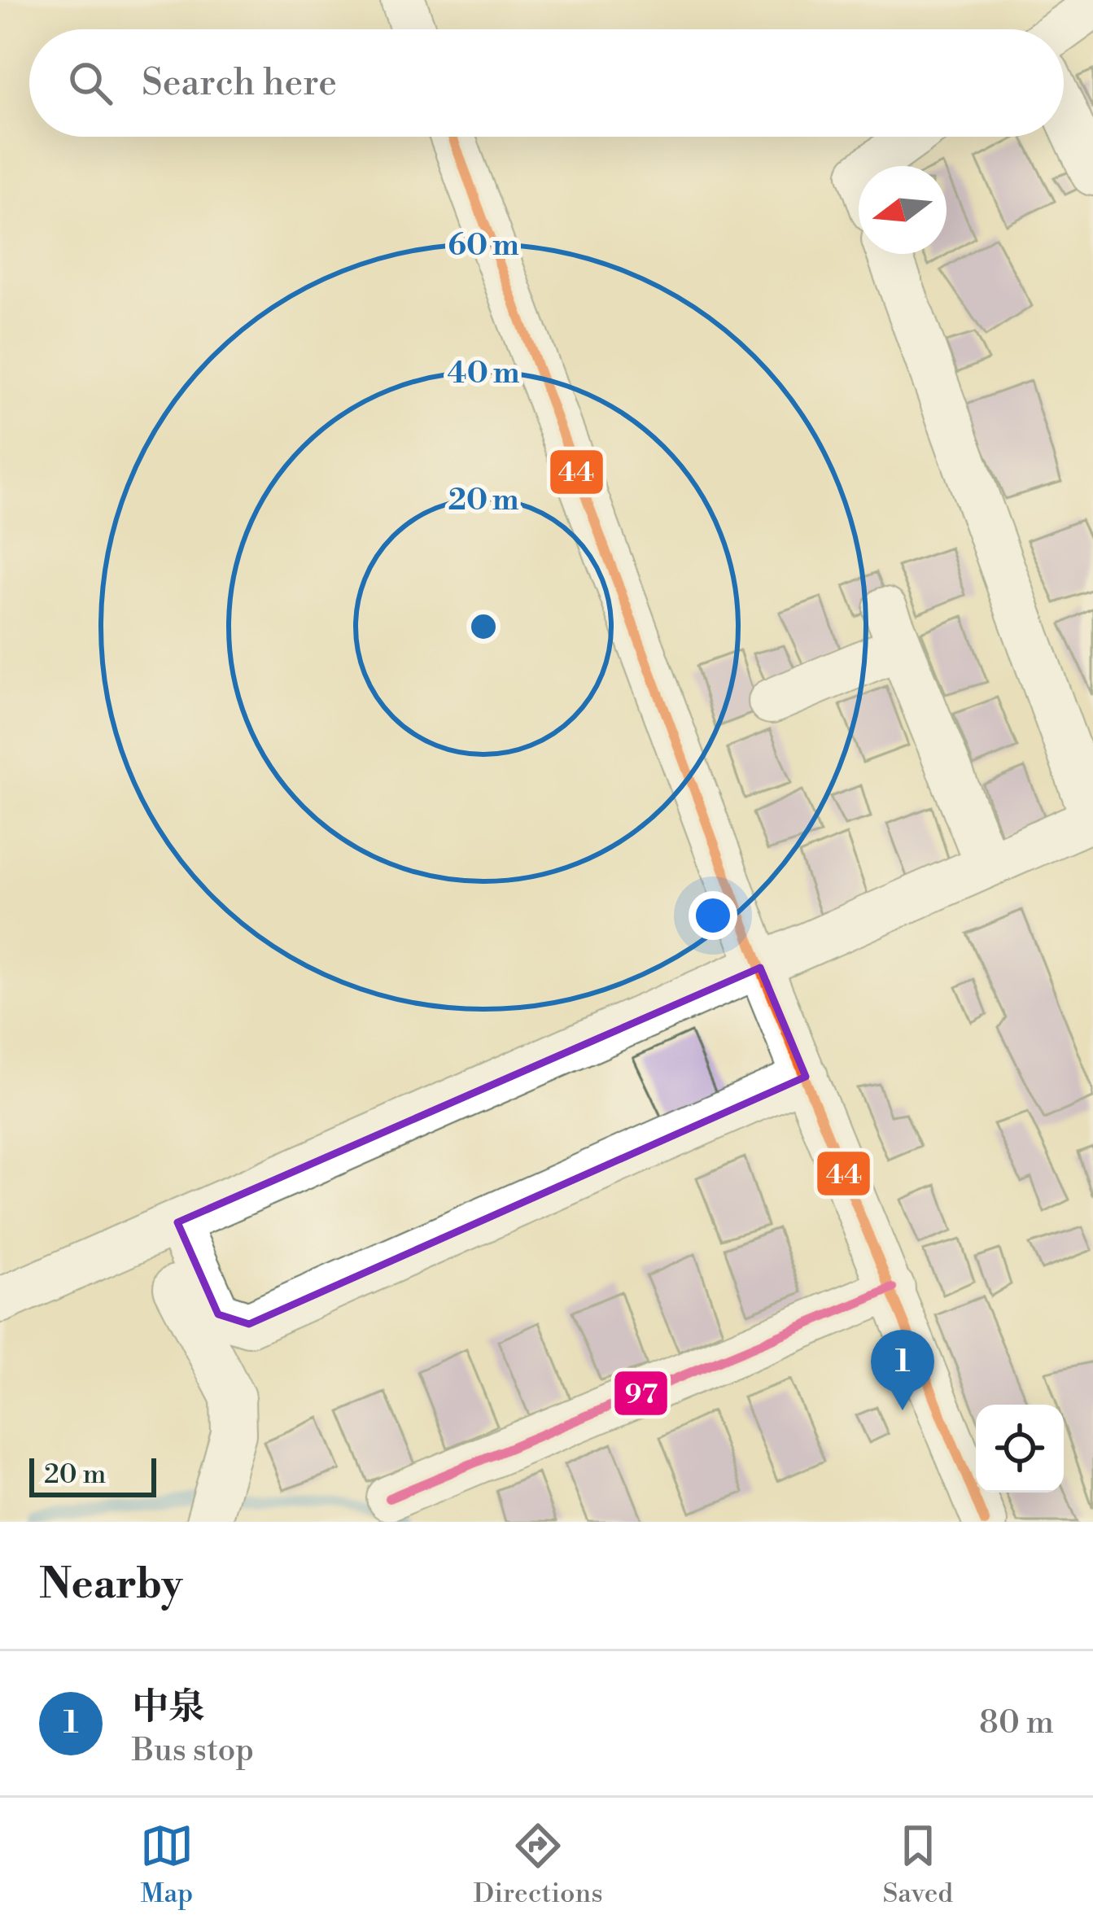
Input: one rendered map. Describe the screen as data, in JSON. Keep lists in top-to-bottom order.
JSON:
{
  "lines": ["transit line 44", "transit line 97"],
  "scale_bar": "20 m",
  "north": "left",
  "page": {
    "search": "Search here",
    "pins": "1",
    "scale": "20 m",
    "heading": "Nearby",
    "list": [
      {
        "mark": "1",
        "name": "中泉",
        "note": "Bus stop",
        "value": "80 m"
      }
    ],
    "nav": ["Map", "Directions", "Saved"]
  },
  "rings": ["60 m", "40 m", "20 m"]
}
